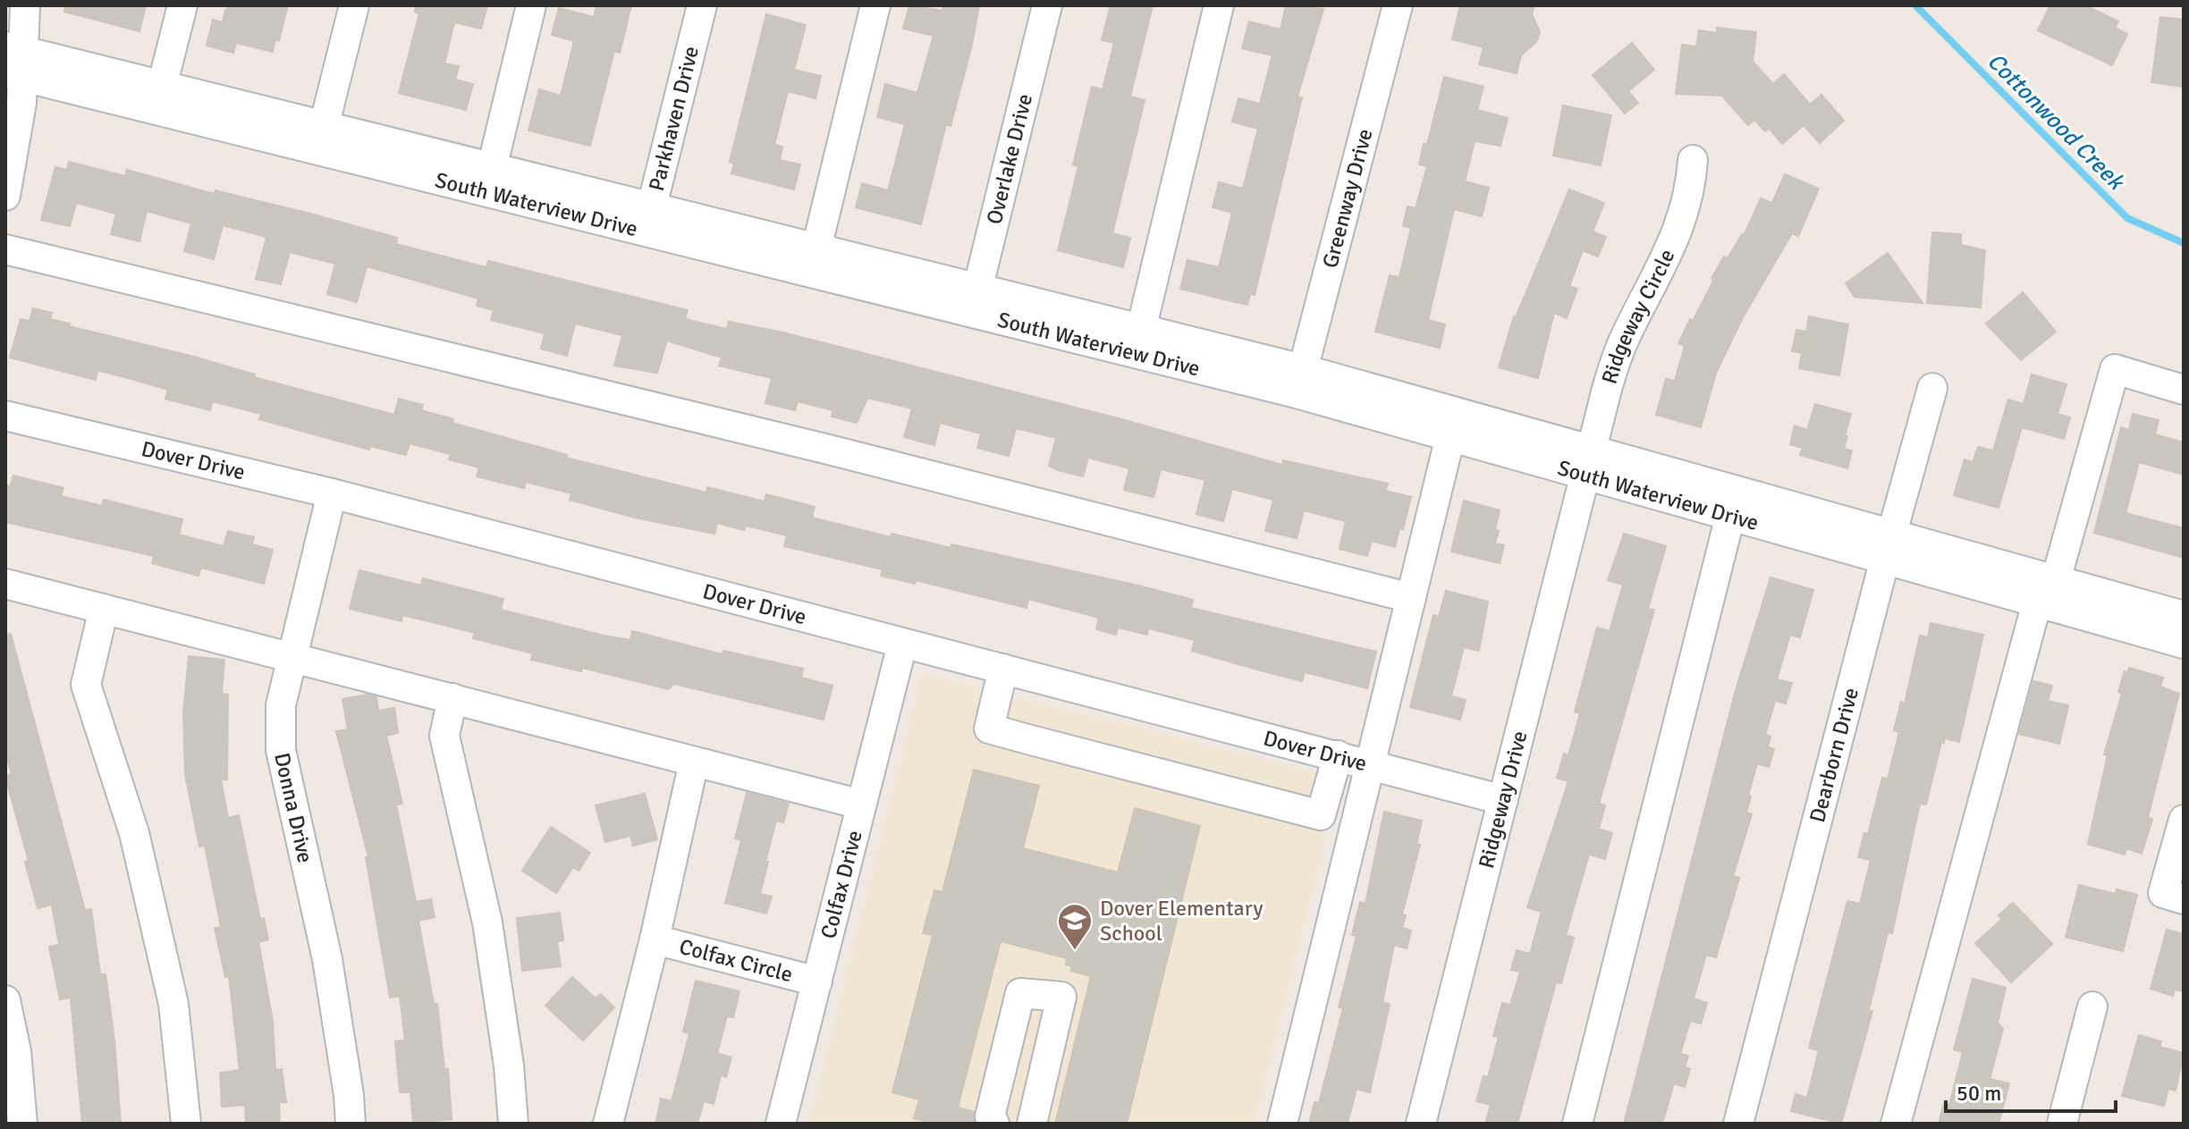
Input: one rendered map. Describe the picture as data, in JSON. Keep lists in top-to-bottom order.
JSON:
{
  "streets": {
    "street": [
      "Parkhaven Drive",
      "Overlake Drive",
      "Greenway Drive",
      "South Waterview Drive",
      "Ridgeway Circle",
      "Dover Drive",
      "Dearborn Drive",
      "Ridgeway Drive",
      "Donna Drive",
      "Colfax Drive",
      "Colfax Circle"
    ]
  },
  "crossings": [
    ["Parkhaven Drive", "South Waterview Drive"],
    ["Overlake Drive", "South Waterview Drive"],
    ["Greenway Drive", "South Waterview Drive"],
    ["South Waterview Drive", "Ridgeway Circle"],
    ["South Waterview Drive", "Dearborn Drive"],
    ["South Waterview Drive", "Ridgeway Drive"],
    ["Ridgeway Circle", "Ridgeway Drive"],
    ["Dover Drive", "Ridgeway Drive"],
    ["Dover Drive", "Donna Drive"],
    ["Dover Drive", "Colfax Drive"],
    ["Colfax Drive", "Colfax Circle"]
  ],
  "water": ["Cottonwood Creek"],
  "places": {
    "school or university": ["Dover Elementary School"]
  },
  "scale_bar": "50 m"
}
